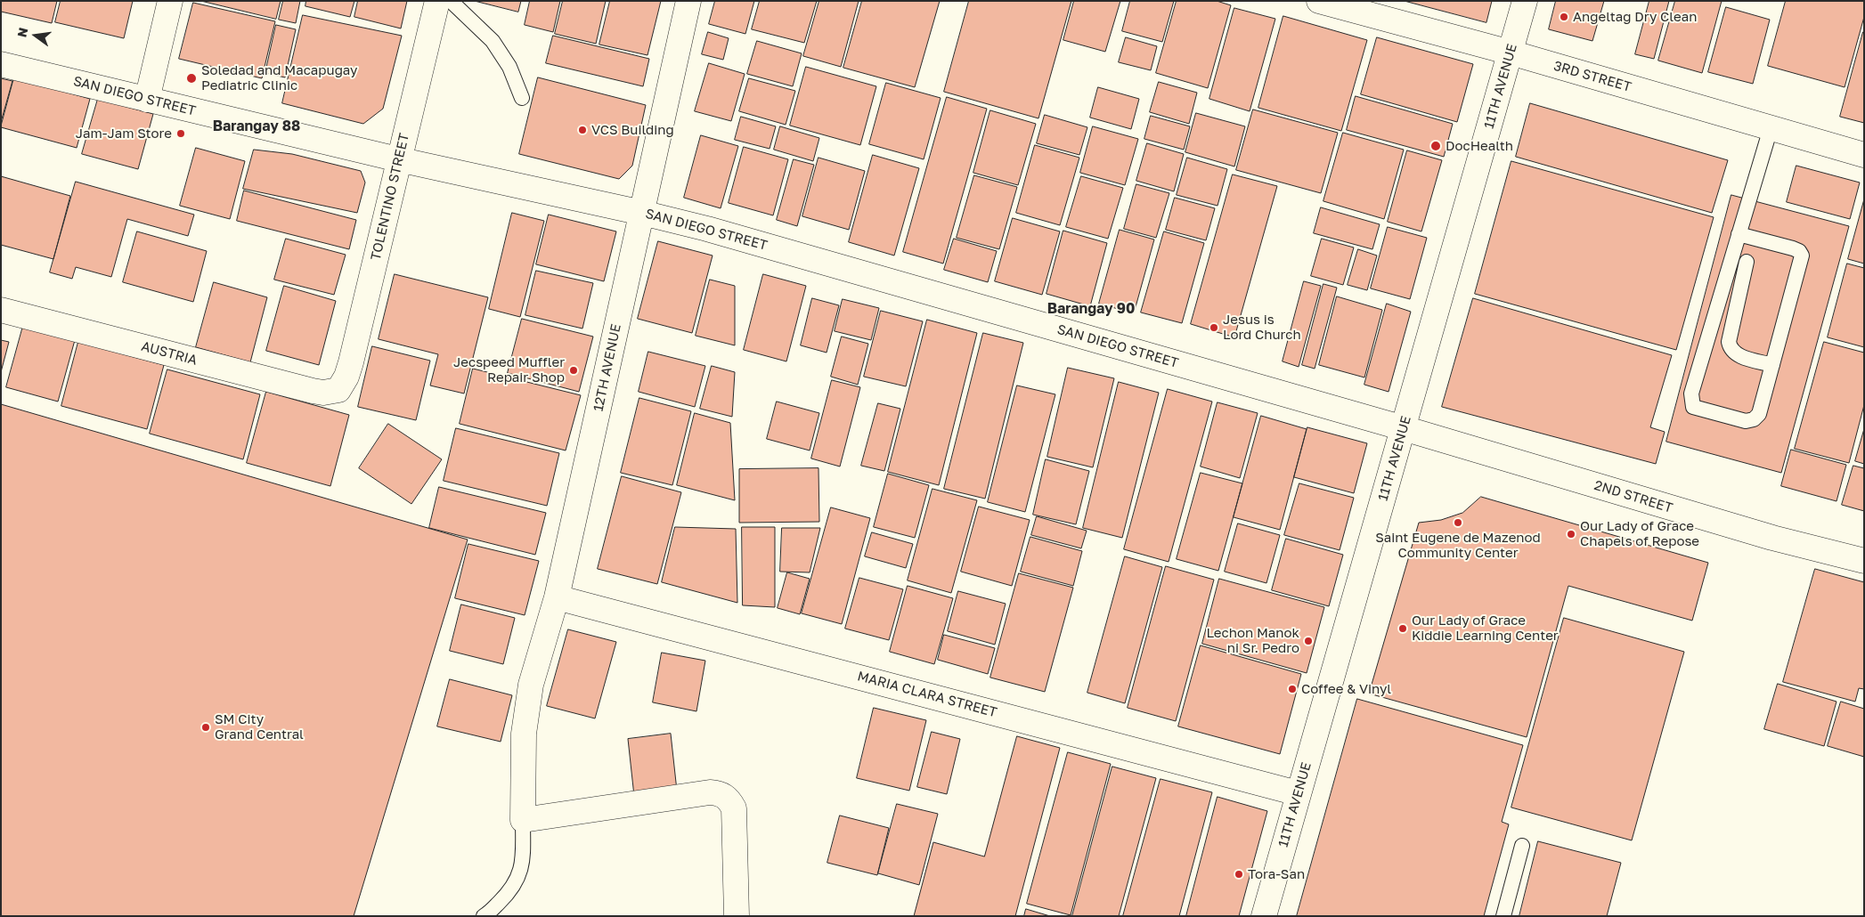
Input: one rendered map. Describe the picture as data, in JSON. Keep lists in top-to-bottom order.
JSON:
{
  "streets": {
    "street": [
      "3RD STREET",
      "11TH AVENUE",
      "SAN DIEGO STREET",
      "TOLENTINO STREET",
      "AUSTRIA",
      "12TH AVENUE",
      "2ND STREET",
      "MARIA CLARA STREET"
    ]
  },
  "crossings": [
    ["3RD STREET", "11TH AVENUE"],
    ["11TH AVENUE", "SAN DIEGO STREET"],
    ["11TH AVENUE", "2ND STREET"],
    ["11TH AVENUE", "MARIA CLARA STREET"],
    ["SAN DIEGO STREET", "TOLENTINO STREET"],
    ["SAN DIEGO STREET", "12TH AVENUE"],
    ["SAN DIEGO STREET", "2ND STREET"],
    ["TOLENTINO STREET", "AUSTRIA"],
    ["12TH AVENUE", "MARIA CLARA STREET"]
  ],
  "districts": ["Barangay 88", "Barangay 90"],
  "places": [
    "Angeltag Dry Clean",
    "Soledad and Macapugay Pediatric Clinic",
    "VCS Building",
    "Jam-Jam Store",
    "DocHealth",
    "Jesus is Lord Church",
    "Jecspeed Muffler Repair Shop",
    "Saint Eugene de Mazenod Community Center",
    "Our Lady of Grace Chapels of Repose",
    "Our Lady of Grace Kiddie Learning Center",
    "Lechon Manok ni Sr. Pedro",
    "Coffee & Vinyl",
    "SM City Grand Central",
    "Tora-San"
  ],
  "north": "left"
}
